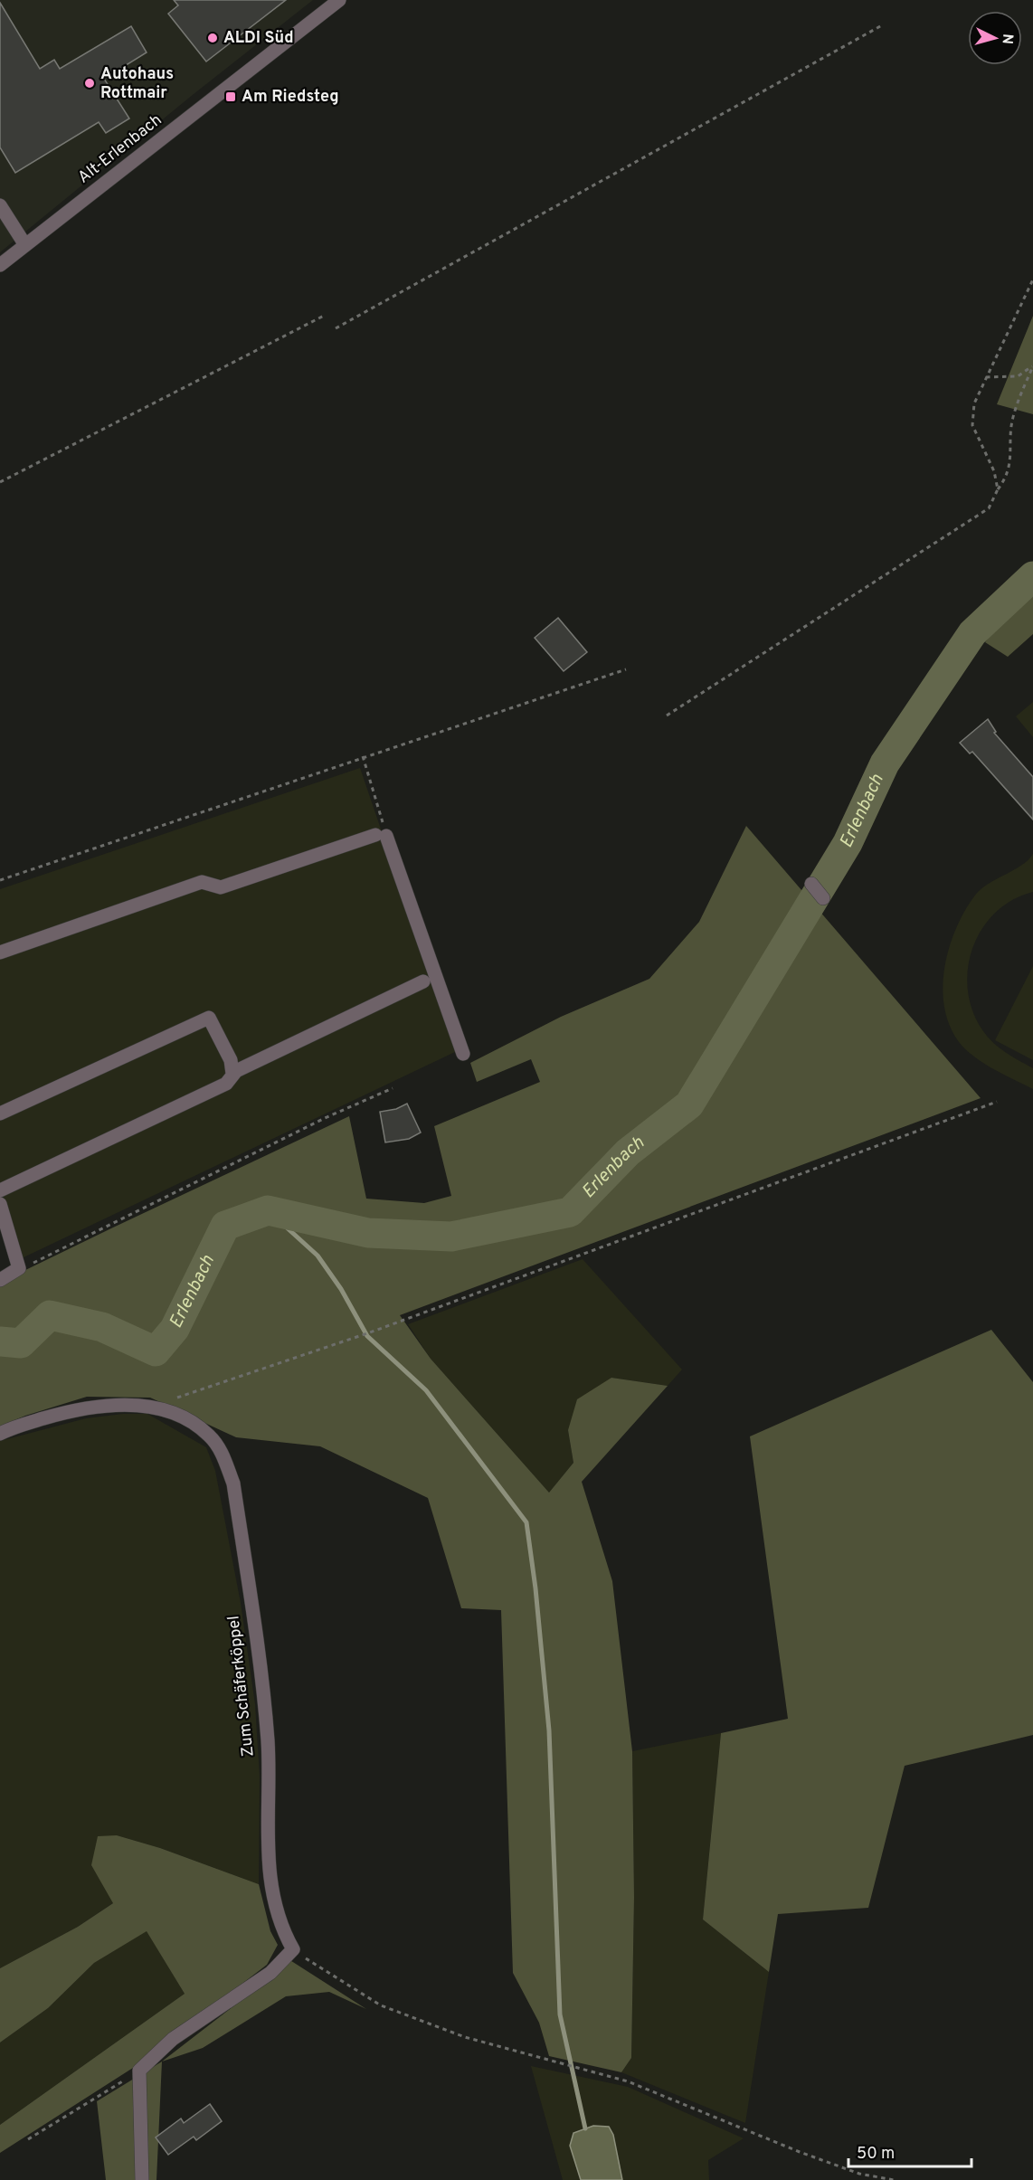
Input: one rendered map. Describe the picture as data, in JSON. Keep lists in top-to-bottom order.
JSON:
{
  "streets": {
    "street": ["Alt-Erlenbach", "Zum Schäferköppel"]
  },
  "water": ["Erlenbach"],
  "places": {
    "other": ["ALDI Süd", "Autohaus Rottmair"],
    "transit": ["Am Riedsteg"]
  },
  "scale_bar": "50 m",
  "north": "right"
}
